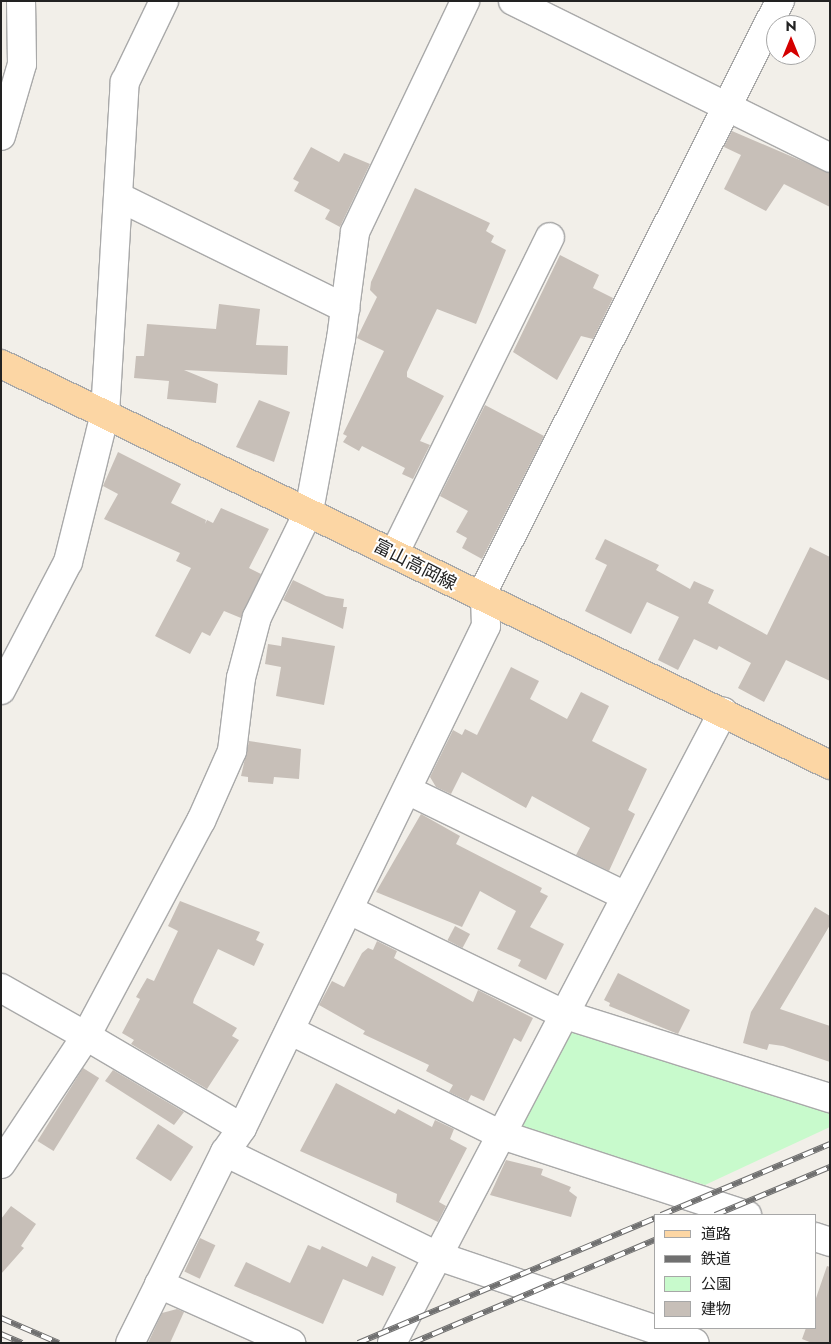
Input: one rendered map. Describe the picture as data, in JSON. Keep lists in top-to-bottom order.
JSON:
{
  "streets": {
    "main road": ["富山高岡線"]
  },
  "legend": [
    "道路",
    "鉄道",
    "公園",
    "建物"
  ],
  "north": "top"
}
